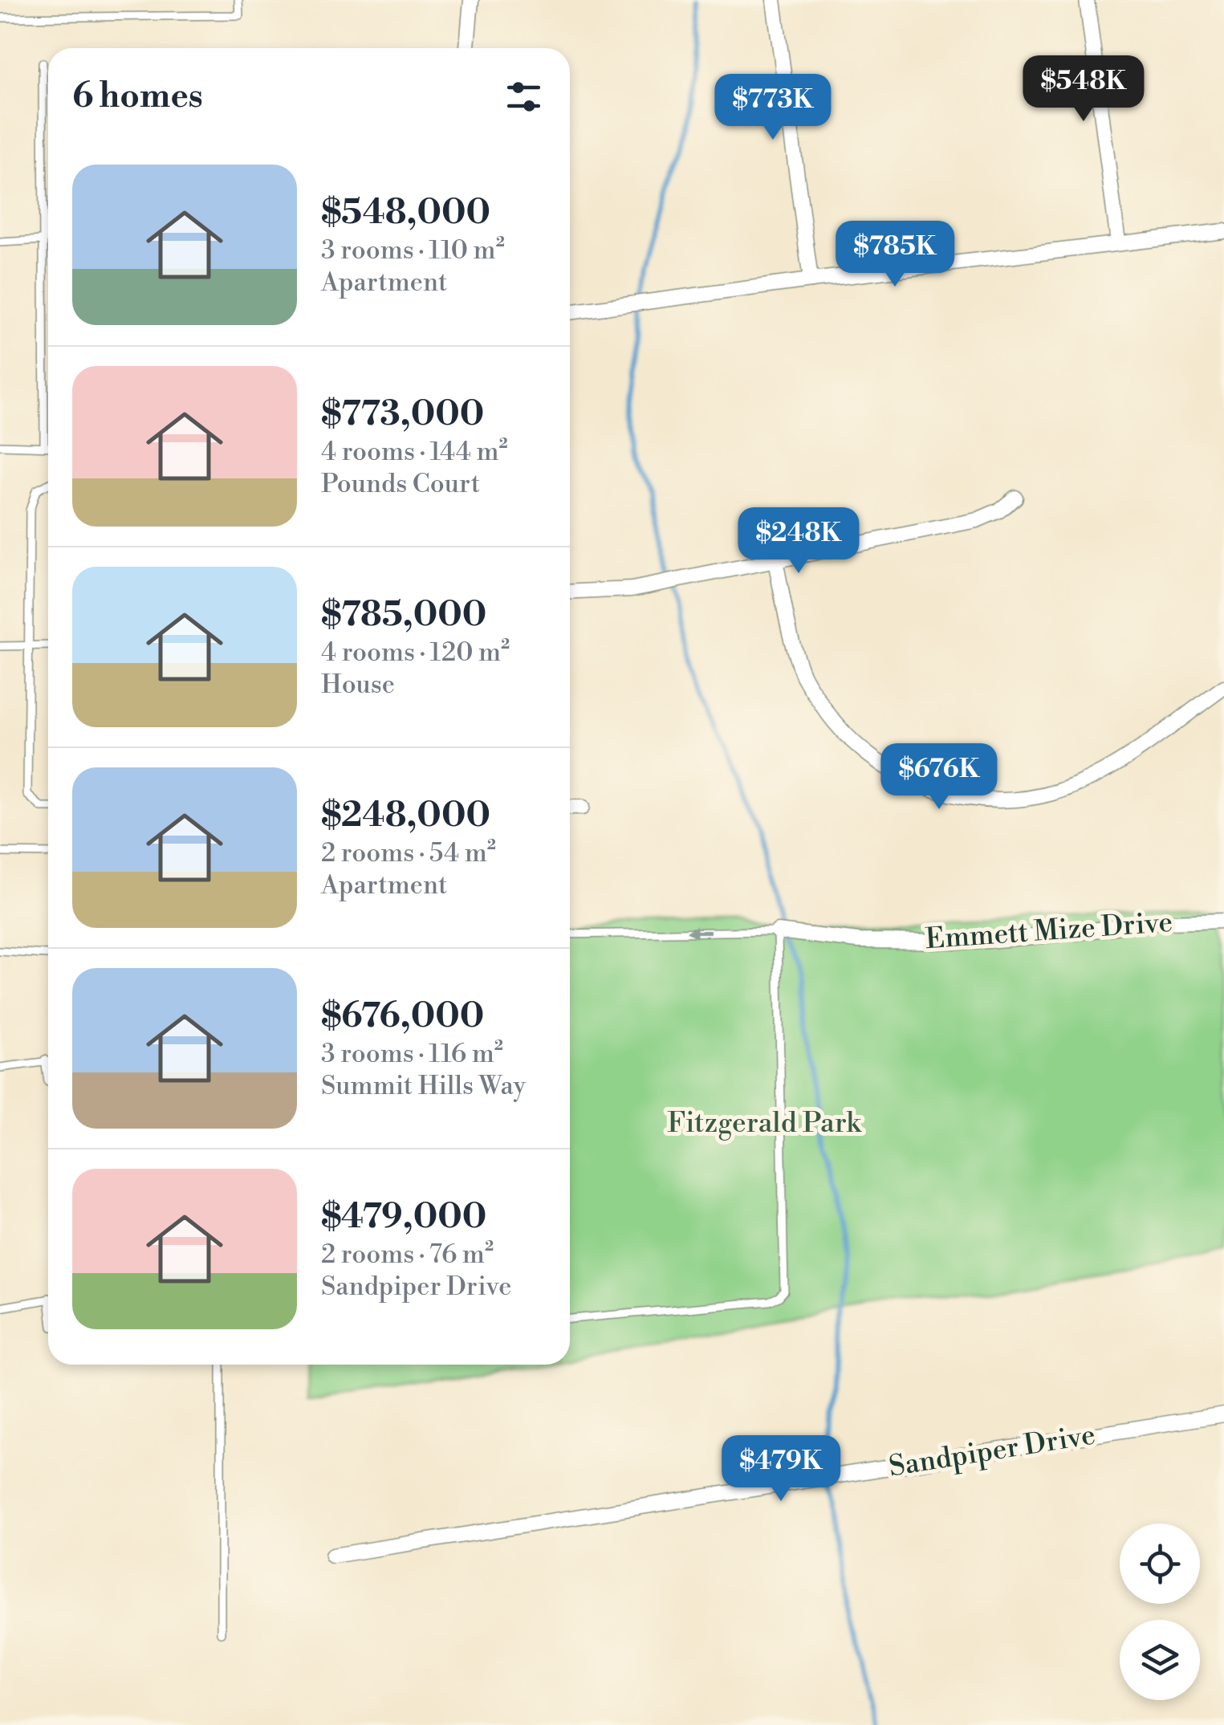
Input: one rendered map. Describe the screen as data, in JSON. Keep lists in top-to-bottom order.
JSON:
{
  "streets": {
    "street": ["Emmett Mize Drive", "Sandpiper Drive"]
  },
  "parks": ["Fitzgerald Park"],
  "page": {
    "heading": "6 homes",
    "price": [
      "$548K",
      "$773K",
      "$785K",
      "$248K",
      "$676K",
      "$479K"
    ],
    "list": [
      {
        "name": "$548,000",
        "note": "3 rooms · 110 m² · Apartment"
      },
      {
        "name": "$773,000",
        "note": "4 rooms · 144 m² · Pounds Court"
      },
      {
        "name": "$785,000",
        "note": "4 rooms · 120 m² · House"
      },
      {
        "name": "$248,000",
        "note": "2 rooms · 54 m² · Apartment"
      },
      {
        "name": "$676,000",
        "note": "3 rooms · 116 m² · Summit Hills Way"
      },
      {
        "name": "$479,000",
        "note": "2 rooms · 76 m² · Sandpiper Drive"
      }
    ]
  }
}
